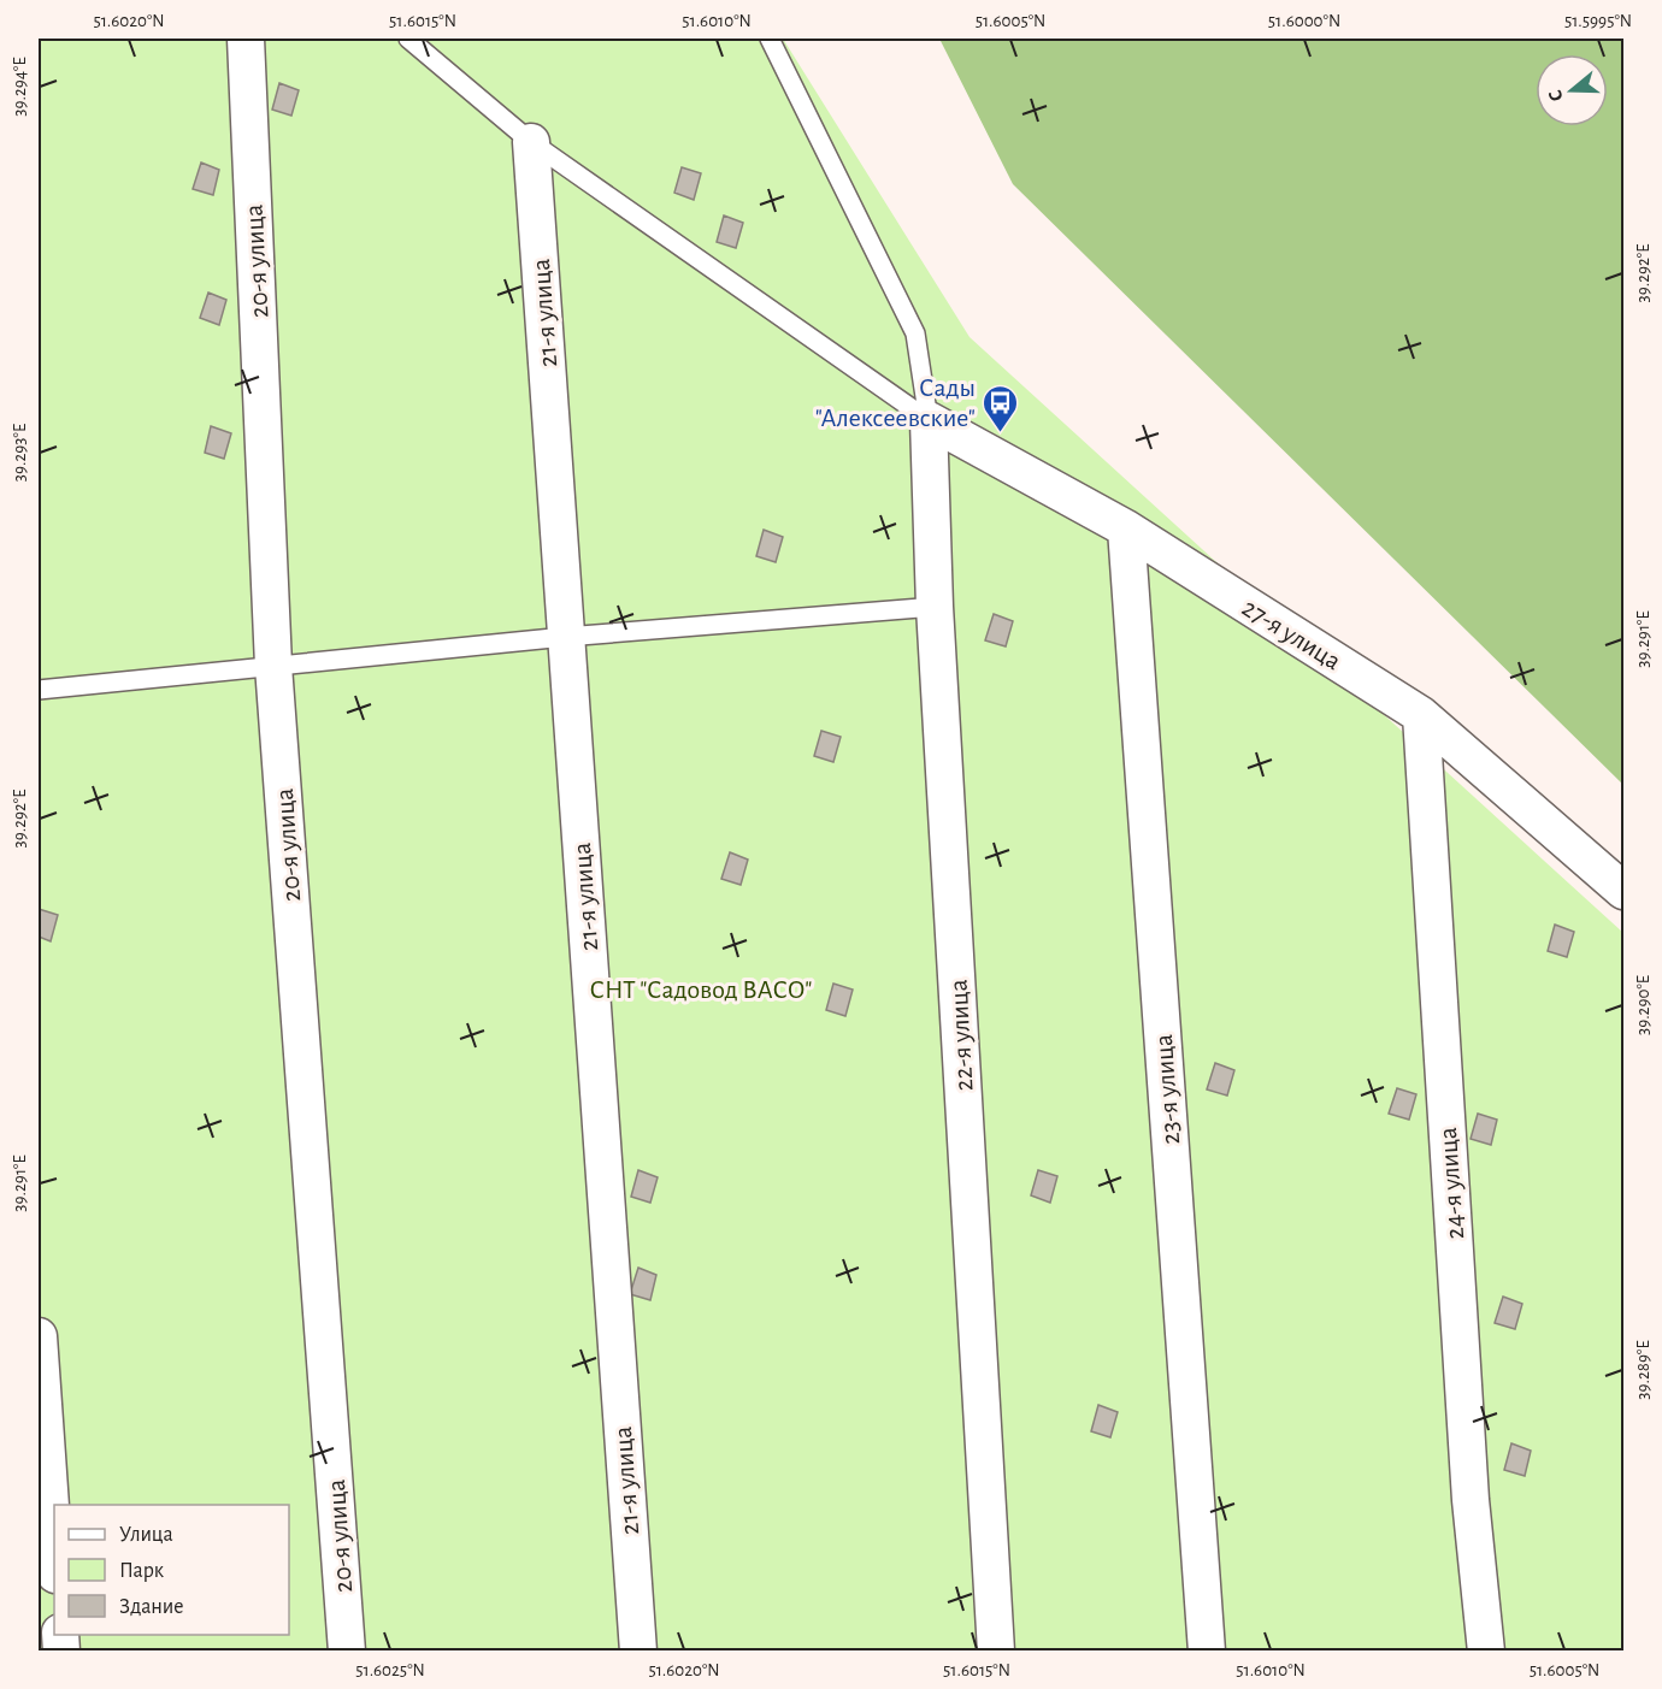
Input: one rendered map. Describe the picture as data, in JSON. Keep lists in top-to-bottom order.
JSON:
{
  "streets": {
    "street": [
      "20-я улица",
      "21-я улица",
      "27-я улица",
      "22-я улица",
      "23-я улица",
      "24-я улица"
    ]
  },
  "crossings": [
    ["27-я улица", "22-я улица"],
    ["27-я улица", "23-я улица"],
    ["27-я улица", "24-я улица"]
  ],
  "parks": ["СНТ \"Садовод ВАСО\""],
  "places": {
    "bus stop": ["Сады \"Алексеевские\""]
  },
  "legend": ["Улица", "Парк", "Здание"],
  "north": "left",
  "coordinates": [
    "51.6020°N",
    "51.6015°N",
    "51.6010°N",
    "51.6005°N",
    "51.6000°N",
    "51.5995°N",
    "39.294°E",
    "39.292°E",
    "39.293°E",
    "39.291°E",
    "39.290°E",
    "39.289°E",
    "51.6025°N"
  ]
}
